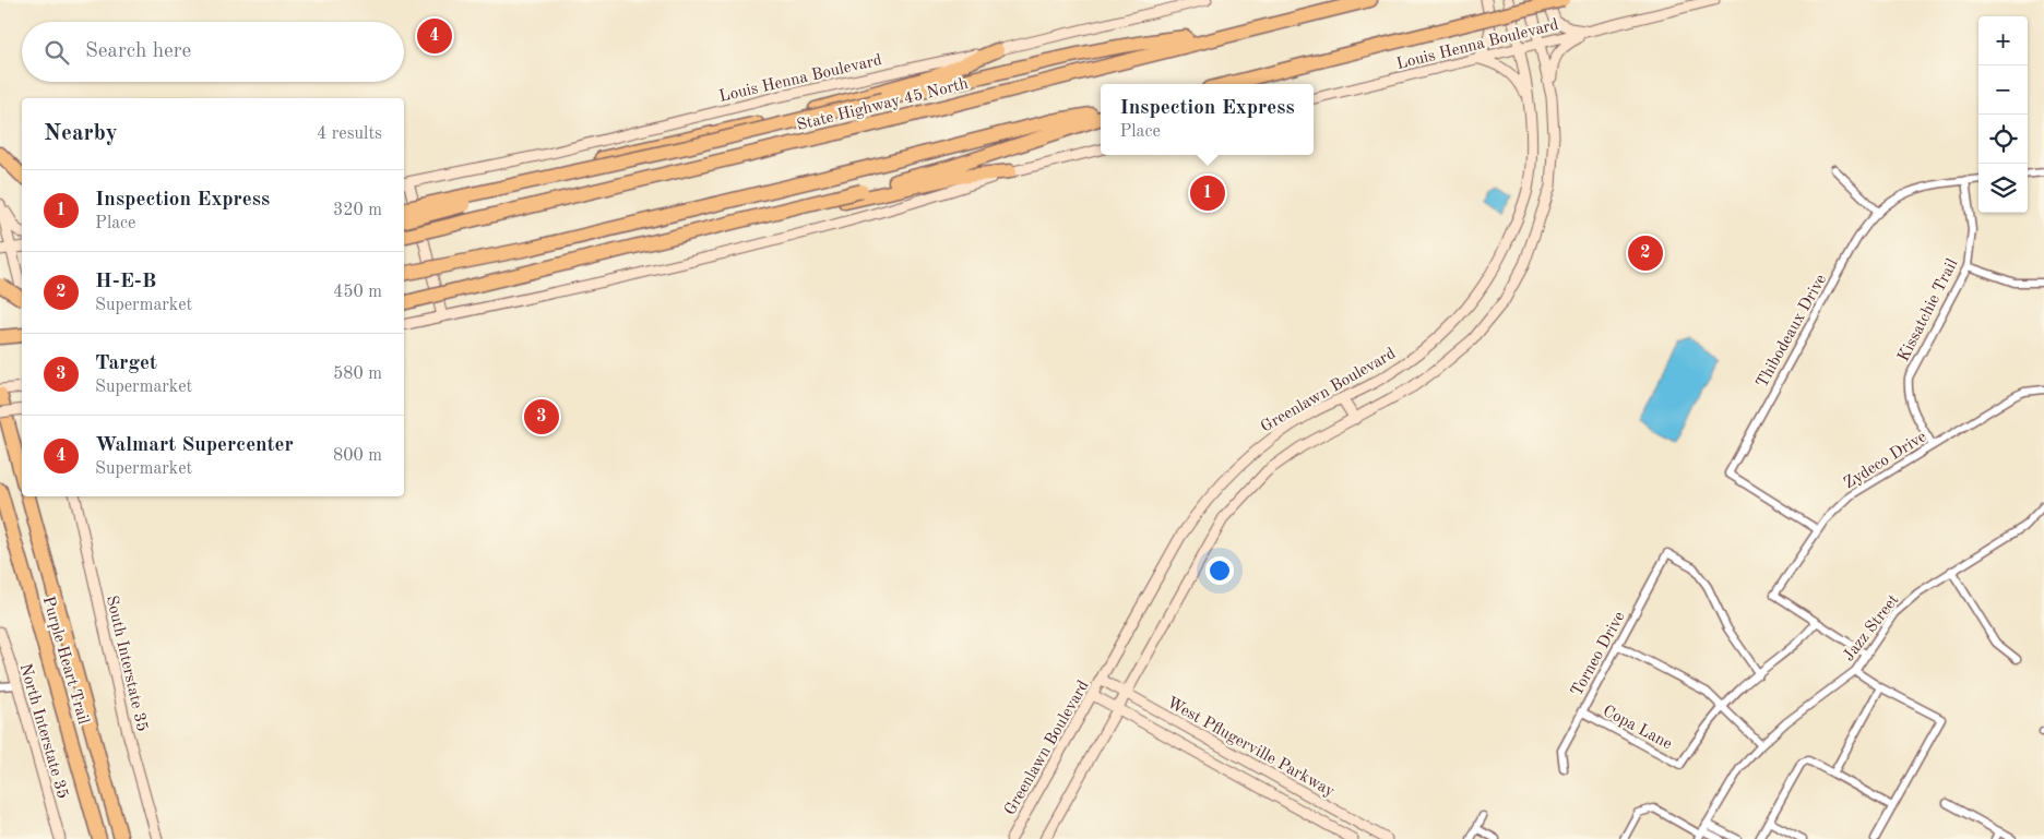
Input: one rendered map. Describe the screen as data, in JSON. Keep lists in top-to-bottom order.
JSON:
{
  "streets": {
    "highway": ["State Highway 45 North", "Purple Heart Trail"],
    "main road": [
      "Louis Henna Boulevard",
      "Greenlawn Boulevard",
      "South Interstate 35",
      "North Interstate 35",
      "West Pflugerville Parkway"
    ],
    "street": [
      "Kissatchie Trail",
      "Thibodeaux Drive",
      "Zydeco Drive",
      "Jazz Street",
      "Torneo Drive",
      "Copa Lane"
    ]
  },
  "crossings": [
    ["Louis Henna Boulevard", "Greenlawn Boulevard"],
    ["Kissatchie Trail", "Thibodeaux Drive"],
    ["Kissatchie Trail", "Zydeco Drive"],
    ["Thibodeaux Drive", "Zydeco Drive"],
    ["Greenlawn Boulevard", "West Pflugerville Parkway"],
    ["Torneo Drive", "Copa Lane"]
  ],
  "page": {
    "map_buttons": ["+", "−"],
    "pins": [
      "4",
      "1",
      "2",
      "3"
    ],
    "search": "Search here",
    "popup": ["Inspection Express", "Place"],
    "heading": ["Nearby", "4 results"],
    "list": [
      {
        "mark": "1",
        "name": "Inspection Express",
        "note": "Place",
        "value": "320 m"
      },
      {
        "mark": "2",
        "name": "H-E-B",
        "note": "Supermarket",
        "value": "450 m"
      },
      {
        "mark": "3",
        "name": "Target",
        "note": "Supermarket",
        "value": "580 m"
      },
      {
        "mark": "4",
        "name": "Walmart Supercenter",
        "note": "Supermarket",
        "value": "800 m"
      }
    ]
  }
}
